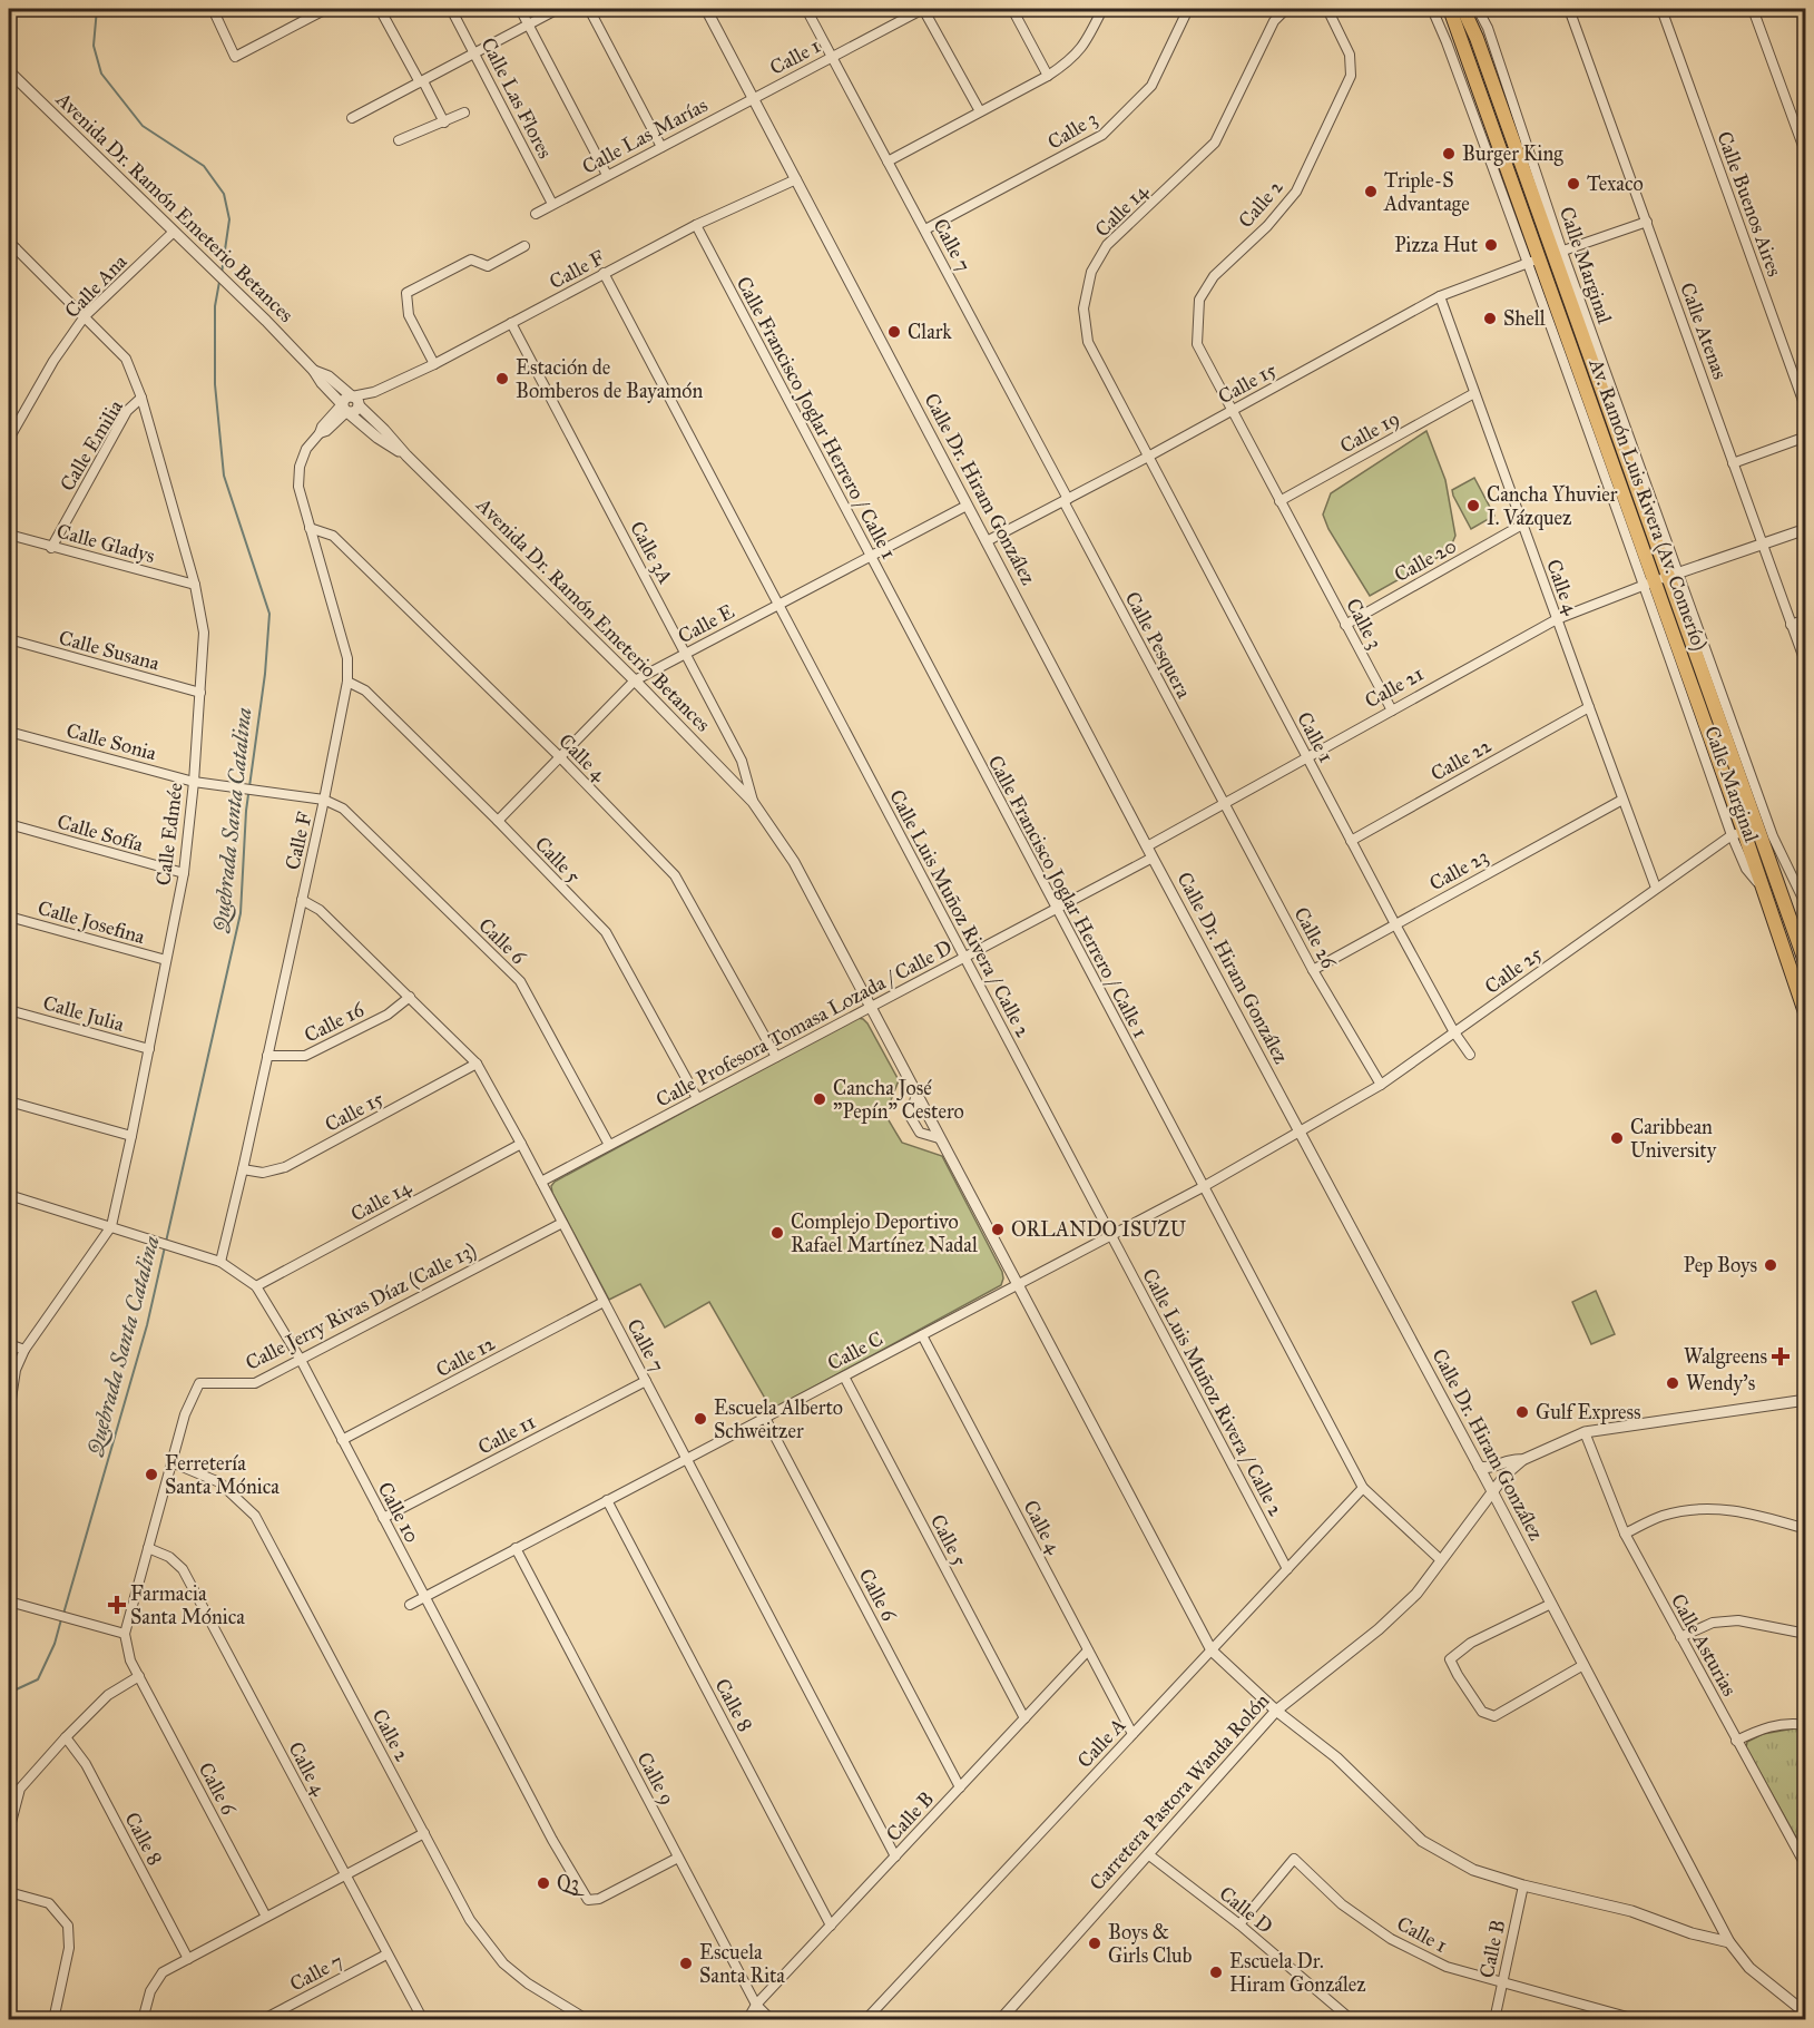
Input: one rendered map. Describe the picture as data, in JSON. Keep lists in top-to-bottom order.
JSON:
{
  "streets": {
    "main road": ["Av. Ramón Luis Rivera (Av. Comerío)"],
    "street": [
      "Calle 1",
      "Calle Las Flores",
      "Calle 3",
      "Calle Las Marías",
      "Calle 2",
      "Calle Buenos Aires",
      "Avenida Dr. Ramón Emeterio Betances",
      "Calle 14",
      "Calle 7",
      "Calle Marginal",
      "Calle F",
      "Calle Ana",
      "Calle Atenas",
      "Calle 15",
      "Calle Francisco Joglar Herrero / Calle 1",
      "Calle 19",
      "Calle Emilia",
      "Calle Dr. Hiram González",
      "Calle Gladys",
      "Calle 3A",
      "Calle 20",
      "Calle 4",
      "Calle E",
      "Calle Pesquera",
      "Calle Susana",
      "Calle 21",
      "Calle Sonia",
      "Calle 22",
      "Calle Sofía",
      "Calle Edmée",
      "Calle 5",
      "Calle 23",
      "Calle Luis Muñoz Rivera / Calle 2",
      "Calle Josefina",
      "Calle 26",
      "Calle 6",
      "Calle 25",
      "Calle Julia",
      "Calle 16",
      "Calle Profesora Tomasa Lozada / Calle D",
      "Calle Jerry Rivas Díaz (Calle 13)",
      "Calle C",
      "Calle 12",
      "Calle 11",
      "Calle 10",
      "Calle Asturias",
      "Calle 8",
      "Calle A",
      "Calle 9",
      "Carretera Pastora Wanda Rolón",
      "Calle B",
      "Calle D"
    ]
  },
  "crossings": [
    ["Calle 1", "Calle Las Marías"],
    ["Calle 1", "Calle 14"],
    ["Calle 1", "Calle 7"],
    ["Calle 1", "Calle 15"],
    ["Calle 1", "Calle Dr. Hiram González"],
    ["Calle 1", "Calle 21"],
    ["Calle 1", "Calle 22"],
    ["Calle 1", "Calle 23"],
    ["Calle 1", "Calle 25"],
    ["Calle 1", "Calle B"],
    ["Calle 1", "Calle D"],
    ["Calle Las Flores", "Calle Las Marías"],
    ["Calle 3", "Calle 2"],
    ["Calle 3", "Calle 7"],
    ["Calle 3", "Calle 15"],
    ["Calle 3", "Calle 19"],
    ["Calle 3", "Calle 20"],
    ["Calle 3", "Calle 21"],
    ["Calle Las Marías", "Calle Dr. Hiram González"],
    ["Calle 2", "Calle 15"],
    ["Calle 2", "Calle Jerry Rivas Díaz (Calle 13)"],
    ["Avenida Dr. Ramón Emeterio Betances", "Calle F"],
    ["Avenida Dr. Ramón Emeterio Betances", "Calle Ana"],
    ["Avenida Dr. Ramón Emeterio Betances", "Calle Dr. Hiram González"],
    ["Avenida Dr. Ramón Emeterio Betances", "Calle 3A"],
    ["Avenida Dr. Ramón Emeterio Betances", "Calle E"],
    ["Avenida Dr. Ramón Emeterio Betances", "Calle Profesora Tomasa Lozada / Calle D"],
    ["Avenida Dr. Ramón Emeterio Betances", "Calle C"],
    ["Avenida Dr. Ramón Emeterio Betances", "Calle A"],
    ["Avenida Dr. Ramón Emeterio Betances", "Carretera Pastora Wanda Rolón"],
    ["Avenida Dr. Ramón Emeterio Betances", "Calle B"],
    ["Calle 14", "Calle 7"],
    ["Calle 14", "Calle 15"],
    ["Calle 14", "Calle 10"],
    ["Calle 7", "Calle F"],
    ["Calle 7", "Calle 15"],
    ["Calle 7", "Calle 4"],
    ["Calle 7", "Calle Pesquera"],
    ["Calle 7", "Calle 16"],
    ["Calle 7", "Calle Profesora Tomasa Lozada / Calle D"],
    ["Calle 7", "Calle Jerry Rivas Díaz (Calle 13)"],
    ["Calle 7", "Calle C"],
    ["Calle 7", "Calle 12"],
    ["Calle 7", "Calle 11"],
    ["Calle 7", "Calle B"],
    ["Calle Marginal", "Calle 15"],
    ["Calle Marginal", "Av. Ramón Luis Rivera (Av. Comerío)"],
    ["Calle Marginal", "Calle 21"],
    ["Calle F", "Calle 15"],
    ["Calle F", "Calle Francisco Joglar Herrero / Calle 1"],
    ["Calle F", "Calle Dr. Hiram González"],
    ["Calle F", "Calle 3A"],
    ["Calle F", "Calle 4"],
    ["Calle F", "Calle Sonia"],
    ["Calle F", "Calle 5"],
    ["Calle F", "Calle Luis Muñoz Rivera / Calle 2"],
    ["Calle F", "Calle 6"],
    ["Calle F", "Calle 16"],
    ["Calle F", "Calle 10"],
    ["Calle Ana", "Calle Edmée"],
    ["Calle Atenas", "Calle 15"],
    ["Calle 15", "Calle Dr. Hiram González"],
    ["Calle 15", "Av. Ramón Luis Rivera (Av. Comerío)"],
    ["Calle 15", "Calle 4"],
    ["Calle 15", "Calle Pesquera"],
    ["Calle Francisco Joglar Herrero / Calle 1", "Calle E"],
    ["Calle Francisco Joglar Herrero / Calle 1", "Calle Profesora Tomasa Lozada / Calle D"],
    ["Calle Francisco Joglar Herrero / Calle 1", "Calle C"],
    ["Calle Francisco Joglar Herrero / Calle 1", "Calle A"],
    ["Calle Francisco Joglar Herrero / Calle 1", "Carretera Pastora Wanda Rolón"],
    ["Calle 19", "Calle 4"],
    ["Calle Emilia", "Calle Gladys"],
    ["Calle Emilia", "Calle Edmée"],
    ["Calle Dr. Hiram González", "Calle E"],
    ["Calle Dr. Hiram González", "Calle 21"],
    ["Calle Dr. Hiram González", "Calle 25"],
    ["Calle Dr. Hiram González", "Calle Profesora Tomasa Lozada / Calle D"],
    ["Calle Dr. Hiram González", "Calle C"],
    ["Calle Dr. Hiram González", "Carretera Pastora Wanda Rolón"],
    ["Av. Ramón Luis Rivera (Av. Comerío)", "Calle 21"],
    ["Av. Ramón Luis Rivera (Av. Comerío)", "Calle 25"],
    ["Calle Gladys", "Calle Edmée"],
    ["Calle 3A", "Calle E"],
    ["Calle 20", "Calle 4"],
    ["Calle 4", "Calle E"],
    ["Calle 4", "Calle 21"],
    ["Calle 4", "Calle 22"],
    ["Calle 4", "Calle 23"],
    ["Calle 4", "Calle 25"],
    ["Calle 4", "Calle Profesora Tomasa Lozada / Calle D"],
    ["Calle 4", "Calle Jerry Rivas Díaz (Calle 13)"],
    ["Calle 4", "Calle C"],
    ["Calle 4", "Calle A"],
    ["Calle 4", "Calle B"],
    ["Calle E", "Calle 5"],
    ["Calle E", "Calle Luis Muñoz Rivera / Calle 2"],
    ["Calle Pesquera", "Calle 21"],
    ["Calle Pesquera", "Calle 26"],
    ["Calle Susana", "Calle Edmée"],
    ["Calle 21", "Calle 26"],
    ["Calle Sonia", "Calle Edmée"],
    ["Calle Sonia", "Calle 6"],
    ["Calle Sofía", "Calle Edmée"],
    ["Calle Edmée", "Calle Josefina"],
    ["Calle Edmée", "Calle Julia"],
    ["Calle Edmée", "Calle 10"],
    ["Calle 5", "Calle Profesora Tomasa Lozada / Calle D"],
    ["Calle 5", "Calle C"],
    ["Calle 5", "Calle B"],
    ["Calle 23", "Calle 26"],
    ["Calle Luis Muñoz Rivera / Calle 2", "Calle Profesora Tomasa Lozada / Calle D"],
    ["Calle Luis Muñoz Rivera / Calle 2", "Calle C"],
    ["Calle Luis Muñoz Rivera / Calle 2", "Calle A"],
    ["Calle 26", "Calle 25"],
    ["Calle 6", "Calle Profesora Tomasa Lozada / Calle D"],
    ["Calle 6", "Calle Jerry Rivas Díaz (Calle 13)"],
    ["Calle 6", "Calle C"],
    ["Calle 6", "Calle B"],
    ["Calle 25", "Calle C"],
    ["Calle Jerry Rivas Díaz (Calle 13)", "Calle 10"],
    ["Calle C", "Calle 10"],
    ["Calle C", "Calle 8"],
    ["Calle C", "Calle 9"],
    ["Calle 12", "Calle 10"],
    ["Calle 11", "Calle 10"],
    ["Calle 10", "Calle 9"],
    ["Calle Asturias", "Carretera Pastora Wanda Rolón"],
    ["Calle 8", "Calle B"],
    ["Calle 9", "Calle B"],
    ["Carretera Pastora Wanda Rolón", "Calle D"]
  ],
  "water": ["Quebrada Santa Catalina"],
  "places": {
    "other": [
      "Burger King",
      "Texaco",
      "Triple-S Advantage",
      "Pizza Hut",
      "Shell",
      "Clark",
      "Estación de Bomberos de Bayamón",
      "Cancha Yhuvier I. Vázquez",
      "Cancha José \"Pepín\" Cestero",
      "Caribbean University",
      "ORLANDO ISUZU",
      "Complejo Deportivo Rafael Martínez Nadal",
      "Pep Boys",
      "Wendy's",
      "Gulf Express",
      "Escuela Alberto Schweitzer",
      "Ferretería Santa Mónica",
      "Q3",
      "Boys & Girls Club",
      "Escuela Santa Rita",
      "Escuela Dr. Hiram González"
    ],
    "health": ["Walgreens", "Farmacia Santa Mónica"]
  }
}
